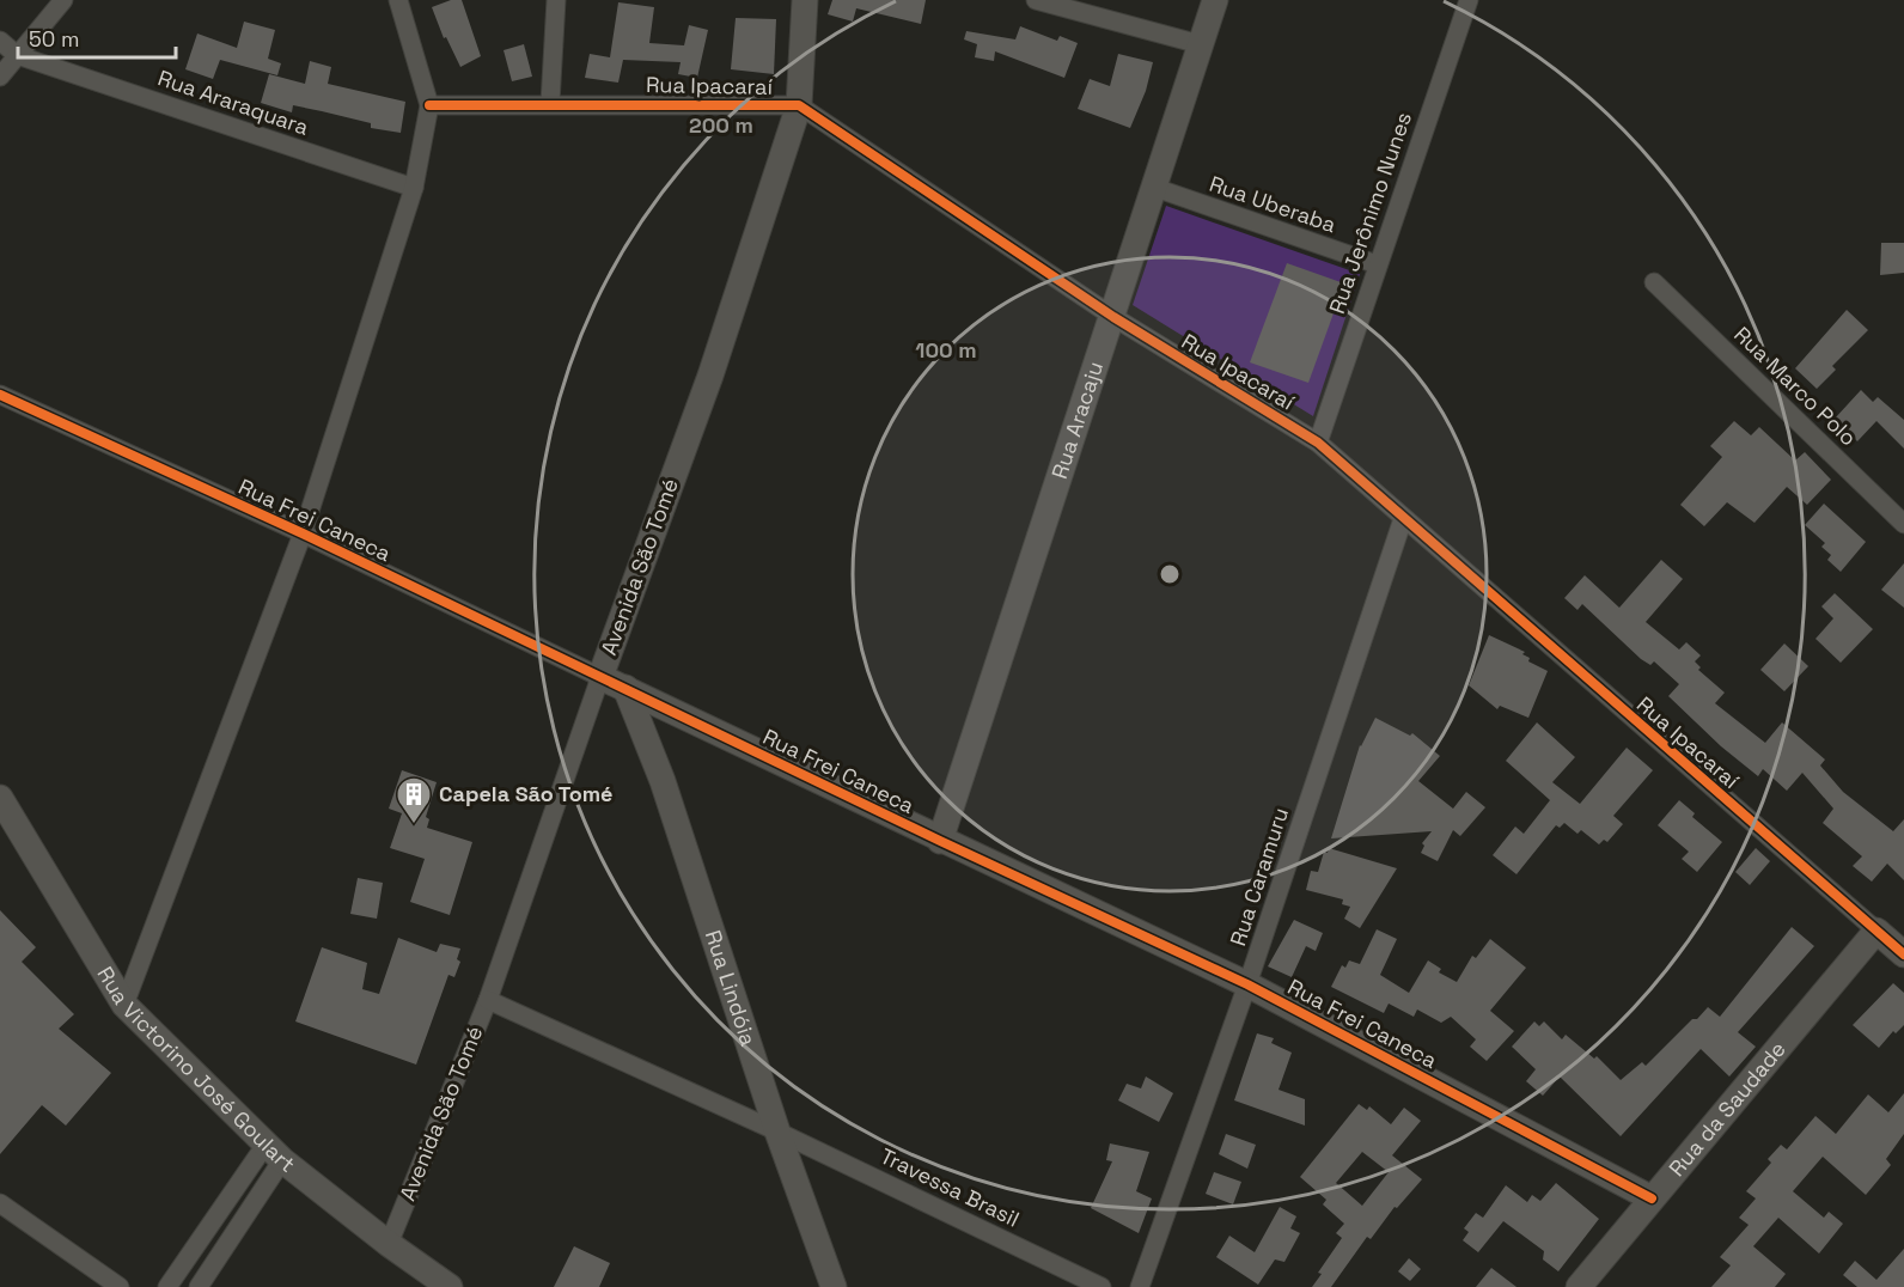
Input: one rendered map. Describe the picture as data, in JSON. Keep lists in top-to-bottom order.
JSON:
{
  "streets": {
    "street": [
      "Rua Ipacaraí",
      "Rua Araraquara",
      "Rua Uberaba",
      "Rua Jerônimo Nunes",
      "Rua Marco Polo",
      "Rua Aracaju",
      "Rua Frei Caneca",
      "Avenida São Tomé",
      "Rua Caramuru",
      "Rua Lindóia",
      "Rua Victorino José Goulart",
      "Rua da Saudade",
      "Travessa Brasil"
    ]
  },
  "crossings": [
    ["Rua Ipacaraí", "Rua Jerônimo Nunes"],
    ["Rua Ipacaraí", "Rua Aracaju"],
    ["Rua Ipacaraí", "Avenida São Tomé"],
    ["Rua Ipacaraí", "Rua Caramuru"],
    ["Rua Ipacaraí", "Rua da Saudade"],
    ["Rua Uberaba", "Rua Jerônimo Nunes"],
    ["Rua Uberaba", "Rua Aracaju"],
    ["Rua Aracaju", "Rua Frei Caneca"],
    ["Rua Frei Caneca", "Avenida São Tomé"],
    ["Rua Frei Caneca", "Rua Caramuru"],
    ["Rua Frei Caneca", "Rua Lindóia"],
    ["Rua Frei Caneca", "Rua da Saudade"],
    ["Avenida São Tomé", "Rua Victorino José Goulart"],
    ["Avenida São Tomé", "Travessa Brasil"],
    ["Rua Lindóia", "Travessa Brasil"]
  ],
  "places": {
    "building": ["Capela São Tomé"]
  },
  "scale_bar": "50 m",
  "rings": ["200 m", "100 m"]
}
